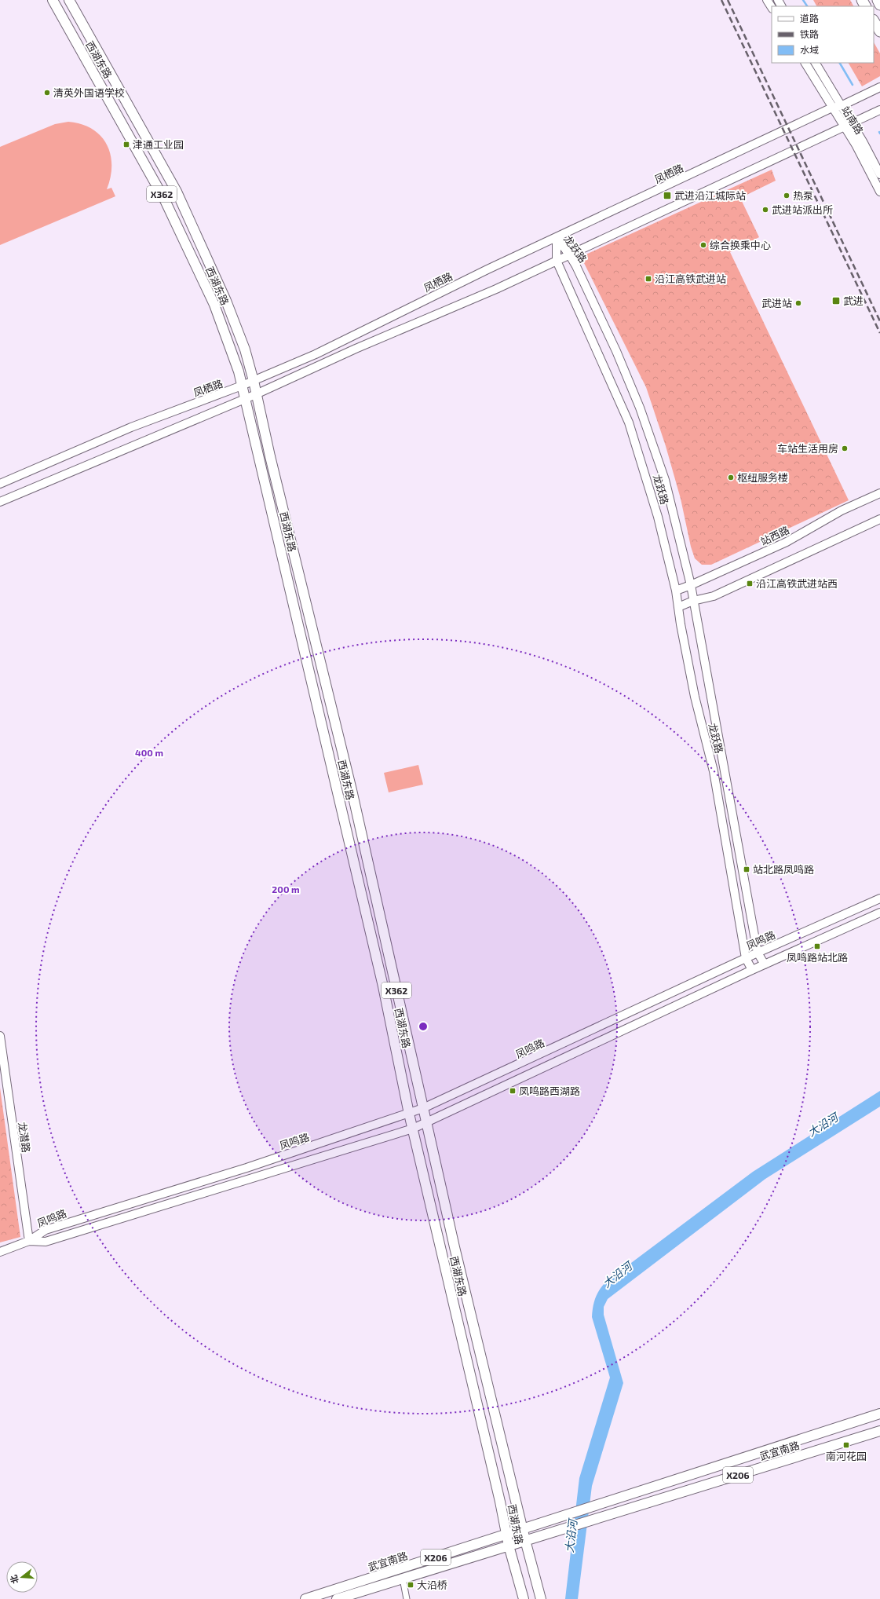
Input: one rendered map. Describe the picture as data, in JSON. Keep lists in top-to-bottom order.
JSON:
{
  "streets": {
    "main road": [
      "西湖东路",
      "X362",
      "武宜南路",
      "X206"
    ],
    "street": [
      "站南路",
      "凤栖路",
      "龙跃路",
      "站西路",
      "凤鸣路",
      "龙潜路"
    ]
  },
  "crossings": [
    ["西湖东路", "凤栖路"],
    ["西湖东路", "凤鸣路"],
    ["西湖东路", "武宜南路"],
    ["站南路", "凤栖路"],
    ["凤栖路", "龙跃路"],
    ["龙跃路", "站西路"],
    ["龙跃路", "凤鸣路"],
    ["凤鸣路", "龙潜路"]
  ],
  "water": ["大沿河"],
  "places": {
    "other": [
      "清英外国语学校",
      "热泵",
      "武进站派出所",
      "综合换乘中心",
      "武进站",
      "车站生活用房",
      "枢纽服务楼"
    ],
    "transit": [
      "津通工业园",
      "武进沿江城际站",
      "沿江高铁武进站",
      "武进",
      "沿江高铁武进站西",
      "站北路凤鸣路",
      "凤鸣路站北路",
      "凤鸣路西湖路",
      "南河花园",
      "大沿桥"
    ]
  },
  "legend": ["道路", "铁路", "水域"],
  "north": "left",
  "rings": ["400 m", "200 m"]
}
